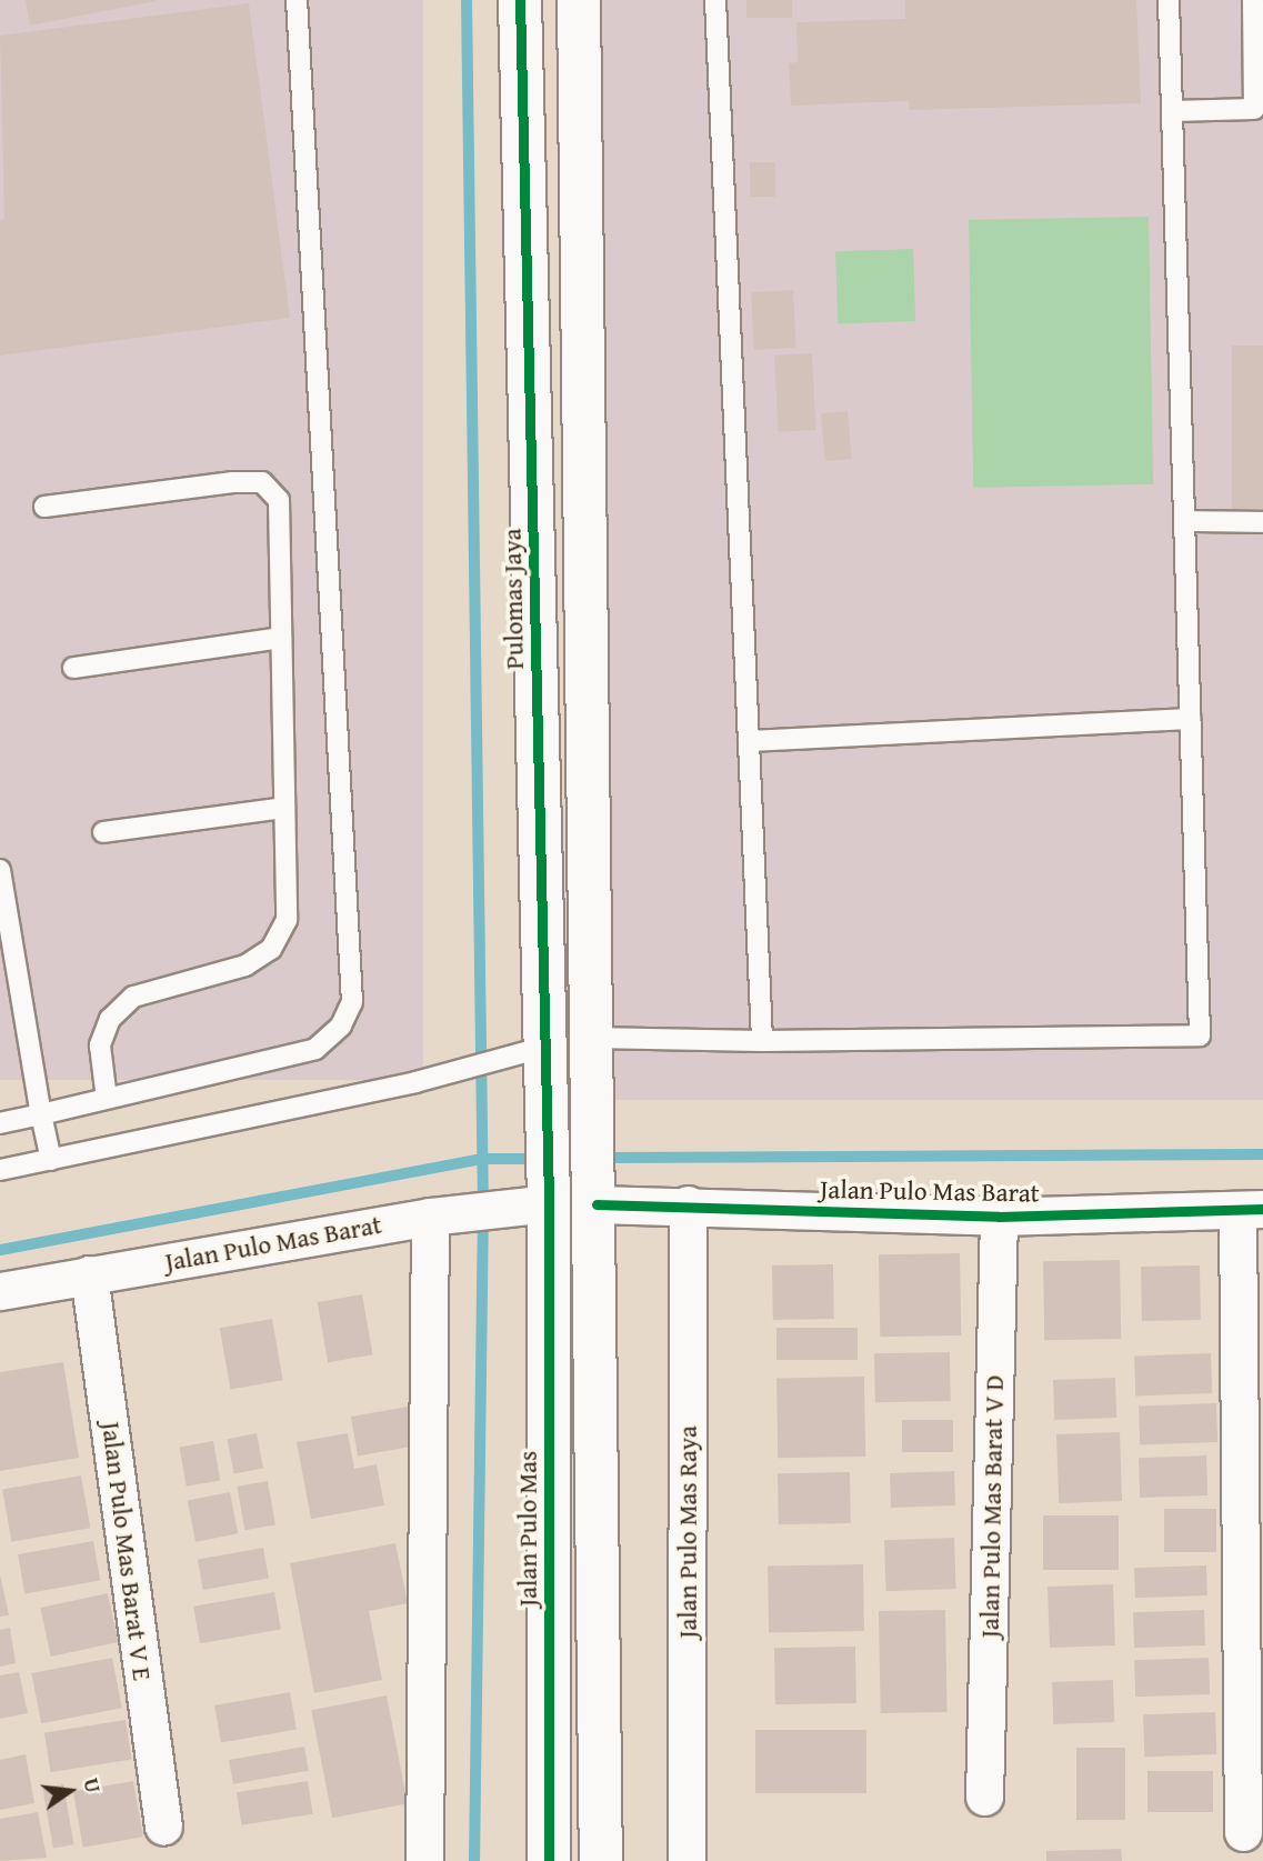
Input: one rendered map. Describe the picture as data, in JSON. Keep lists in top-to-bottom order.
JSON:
{
  "streets": {
    "street": [
      "Pulomas Jaya",
      "Jalan Pulo Mas Barat",
      "Jalan Pulo Mas Barat V D",
      "Jalan Pulo Mas",
      "Jalan Pulo Mas Raya",
      "Jalan Pulo Mas Barat V E"
    ]
  },
  "crossings": [
    ["Pulomas Jaya", "Jalan Pulo Mas Barat"],
    ["Pulomas Jaya", "Jalan Pulo Mas"],
    ["Jalan Pulo Mas Barat", "Jalan Pulo Mas Barat V D"],
    ["Jalan Pulo Mas Barat", "Jalan Pulo Mas"],
    ["Jalan Pulo Mas Barat", "Jalan Pulo Mas Raya"],
    ["Jalan Pulo Mas Barat", "Jalan Pulo Mas Barat V E"]
  ],
  "north": "right"
}
